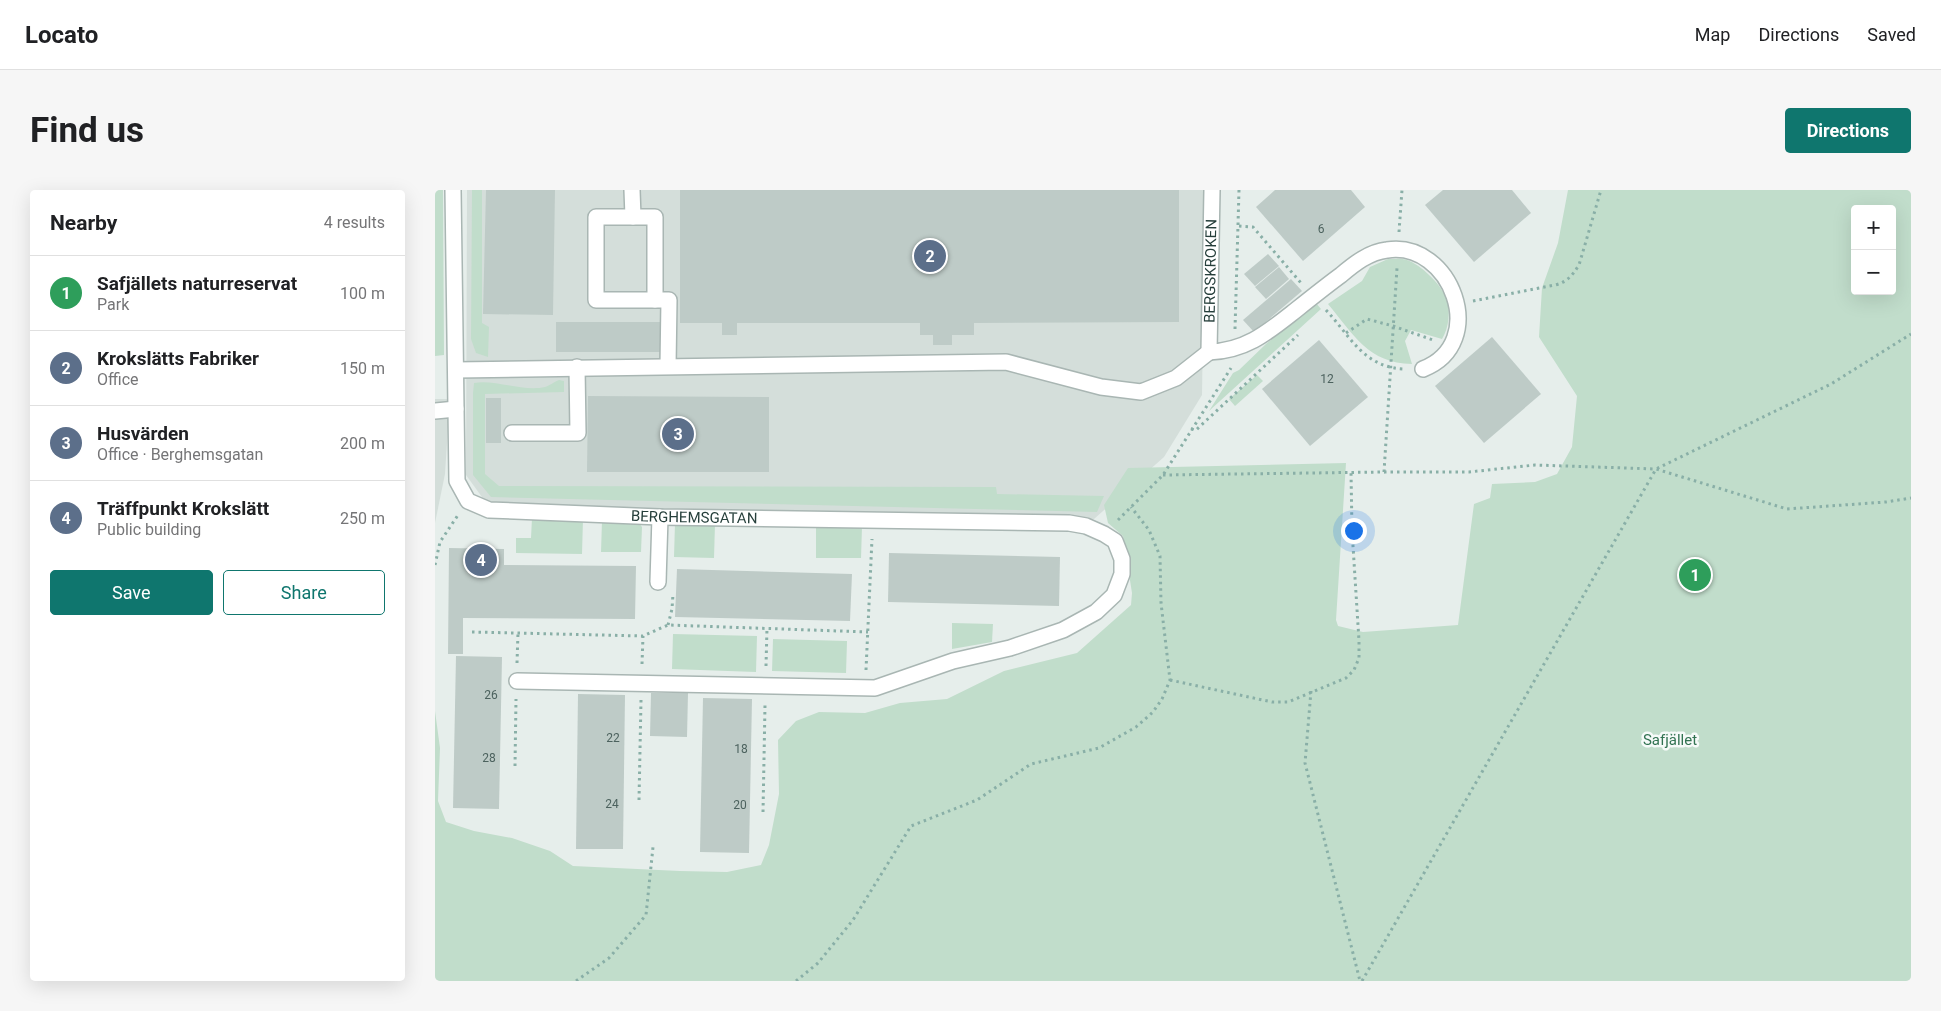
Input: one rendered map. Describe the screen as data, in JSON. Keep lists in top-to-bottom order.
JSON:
{
  "streets": {
    "street": ["BERGSKROKEN", "BERGHEMSGATAN"]
  },
  "parks": ["Safjället"],
  "house_numbers": [
    "6",
    "12",
    "26",
    "22",
    "18",
    "28",
    "24",
    "20"
  ],
  "page": {
    "header": "Locato",
    "nav": ["Map", "Directions", "Saved"],
    "buttons": [
      "Directions",
      ["Save", "Share"]
    ],
    "title": "Find us",
    "heading": ["Nearby", "4 results"],
    "map_buttons": ["+", "−"],
    "pins": [
      "2",
      "3",
      "4",
      "1"
    ],
    "list": [
      {
        "mark": "1",
        "name": "Safjällets naturreservat",
        "note": "Park",
        "value": "100 m"
      },
      {
        "mark": "2",
        "name": "Krokslätts Fabriker",
        "note": "Office",
        "value": "150 m"
      },
      {
        "mark": "3",
        "name": "Husvärden",
        "note": "Office · Berghemsgatan",
        "value": "200 m"
      },
      {
        "mark": "4",
        "name": "Träffpunkt Krokslätt",
        "note": "Public building",
        "value": "250 m"
      }
    ]
  }
}
